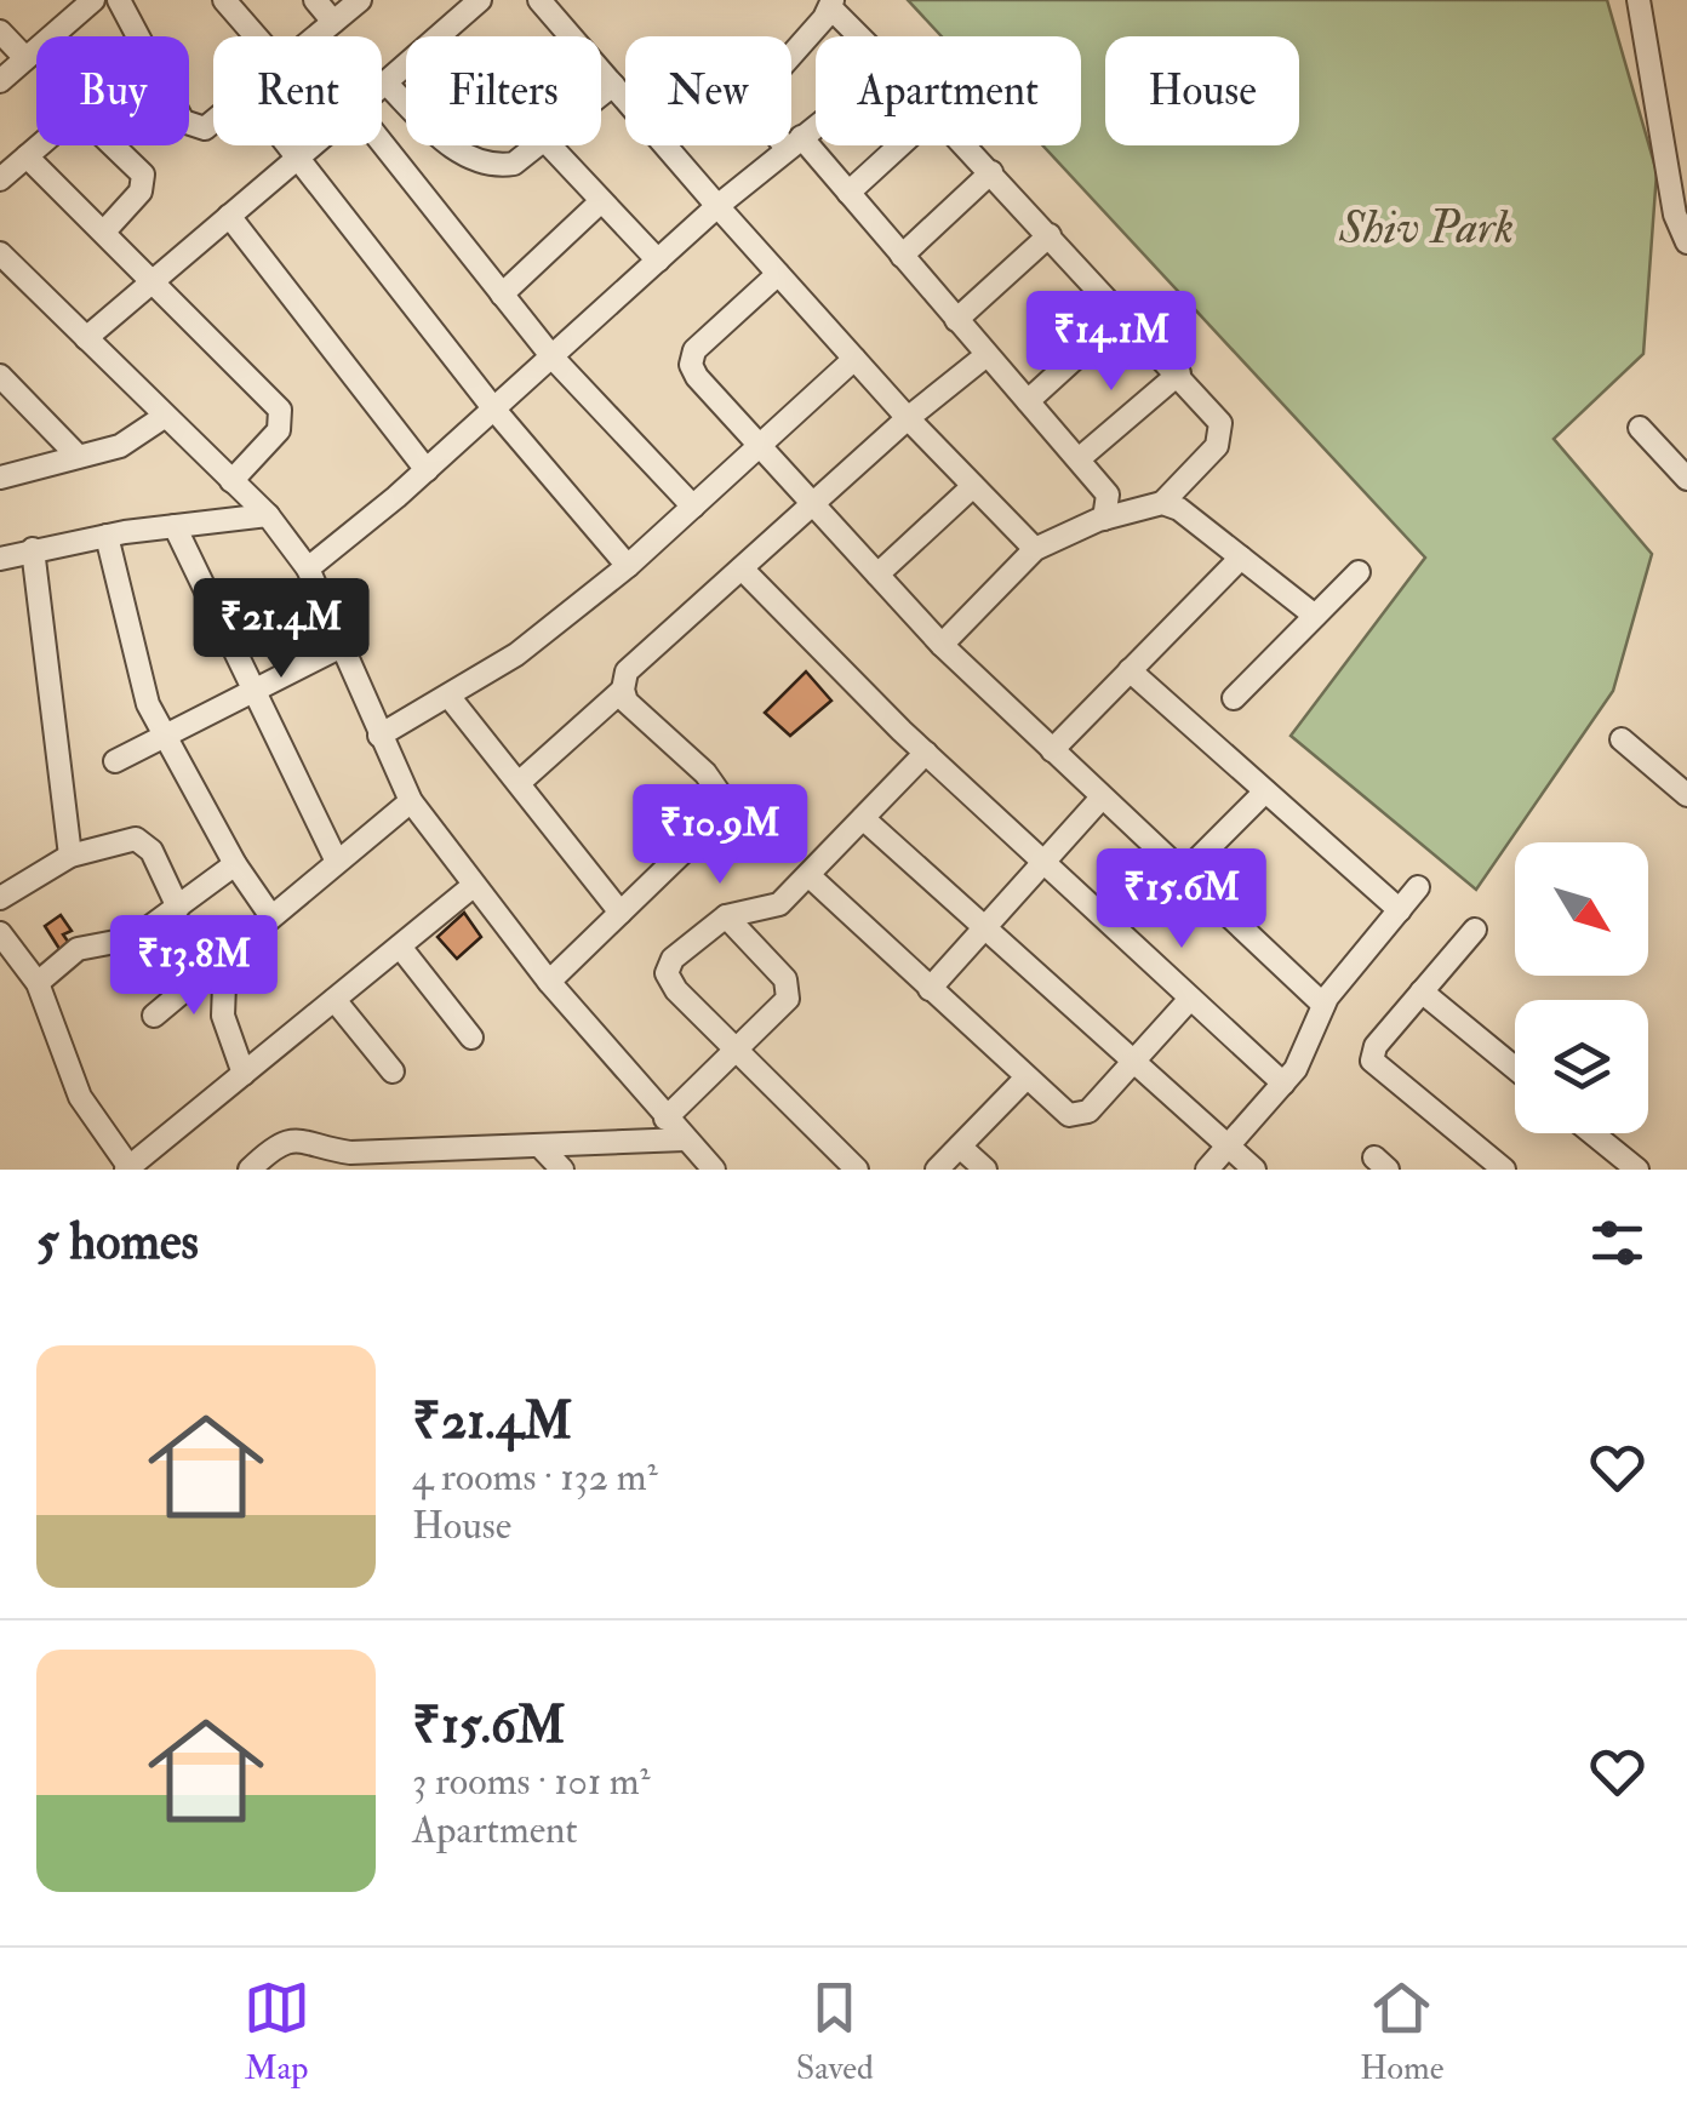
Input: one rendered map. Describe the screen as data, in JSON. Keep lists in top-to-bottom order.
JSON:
{
  "parks": ["Shiv Park"],
  "north": "bottom right",
  "page": {
    "chip": [
      "Buy",
      "Rent",
      "Filters",
      "New",
      "Apartment",
      "House"
    ],
    "price": [
      "₹14.1M",
      "₹21.4M",
      "₹10.9M",
      "₹15.6M",
      "₹13.8M"
    ],
    "heading": "5 homes",
    "list": [
      {
        "name": "₹21.4M",
        "note": "4 rooms · 132 m² · House"
      },
      {
        "name": "₹15.6M",
        "note": "3 rooms · 101 m² · Apartment"
      }
    ],
    "tabs": ["Map", "Saved", "Home"]
  }
}
